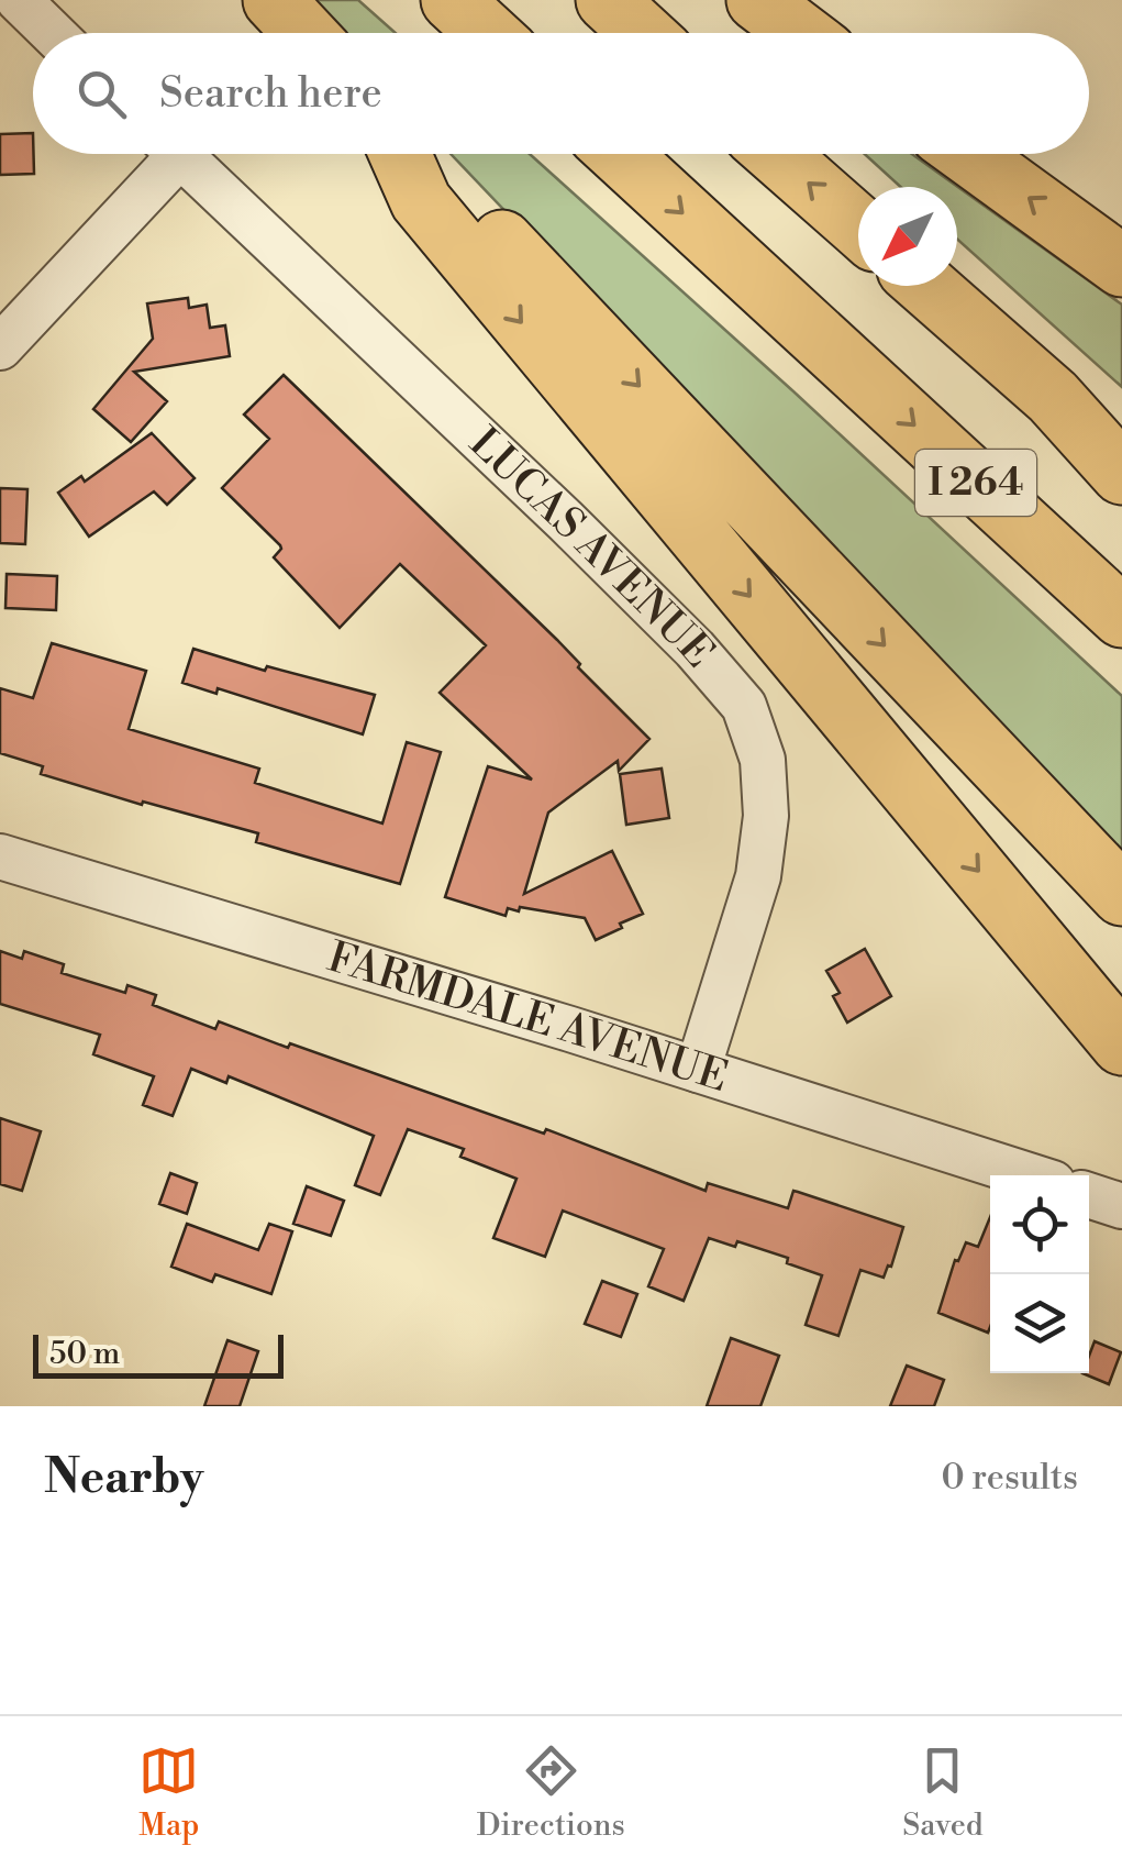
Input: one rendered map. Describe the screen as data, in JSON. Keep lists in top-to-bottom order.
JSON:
{
  "streets": {
    "highway": ["I 264"],
    "street": ["LUCAS AVENUE", "FARMDALE AVENUE"]
  },
  "crossings": [
    ["LUCAS AVENUE", "FARMDALE AVENUE"]
  ],
  "scale_bar": "50 m",
  "north": "bottom left",
  "page": {
    "search": "Search here",
    "scale": "50 m",
    "heading": ["Nearby", "0 results"],
    "nav": ["Map", "Directions", "Saved"]
  }
}
